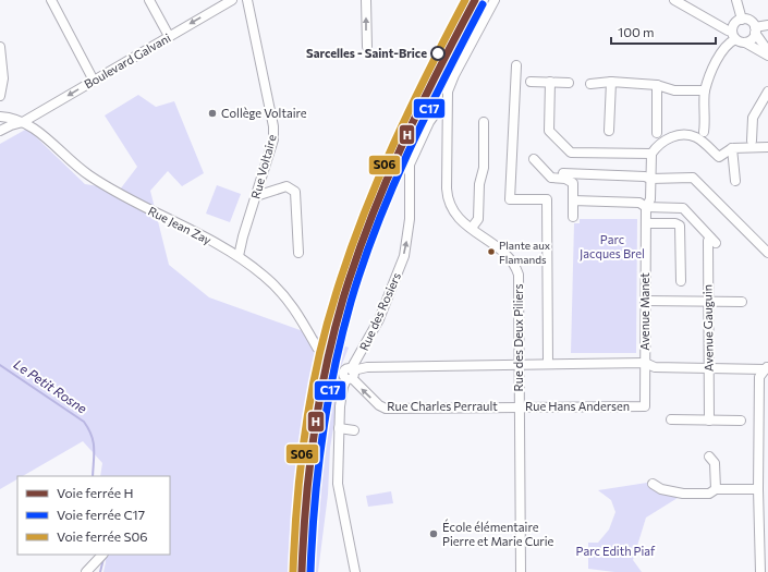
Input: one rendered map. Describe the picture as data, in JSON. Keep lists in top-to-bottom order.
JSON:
{
  "streets": {
    "street": [
      "Boulevard Galvani",
      "Rue Voltaire",
      "Rue Jean Zay",
      "Rue des Rosiers",
      "Avenue Manet",
      "Avenue Gauguin",
      "Rue des Deux Piliers",
      "Rue Charles Perrault",
      "Rue Hans Andersen"
    ]
  },
  "crossings": [
    ["Boulevard Galvani", "Rue Jean Zay"],
    ["Rue Voltaire", "Rue Jean Zay"],
    ["Rue des Rosiers", "Rue des Deux Piliers"],
    ["Rue des Rosiers", "Rue Charles Perrault"],
    ["Avenue Manet", "Avenue Gauguin"],
    ["Avenue Manet", "Rue Hans Andersen"],
    ["Rue des Deux Piliers", "Rue Charles Perrault"],
    ["Rue des Deux Piliers", "Rue Hans Andersen"],
    ["Rue Charles Perrault", "Rue Hans Andersen"]
  ],
  "one_way": ["Boulevard Galvani", "Rue des Rosiers"],
  "water": ["Le Petit Rosne"],
  "parks": ["Parc Jacques Brel", "Parc Edith Piaf"],
  "places": [
    "Sarcelles - Saint-Brice",
    "Collège Voltaire",
    "Plante aux Flamands",
    "École élémentaire Pierre et Marie Curie"
  ],
  "lines": ["rail line H", "rail line S06", "rail line C17"],
  "legend": ["Voie ferrée H", "Voie ferrée C17", "Voie ferrée S06"],
  "scale_bar": "100 m"
}
